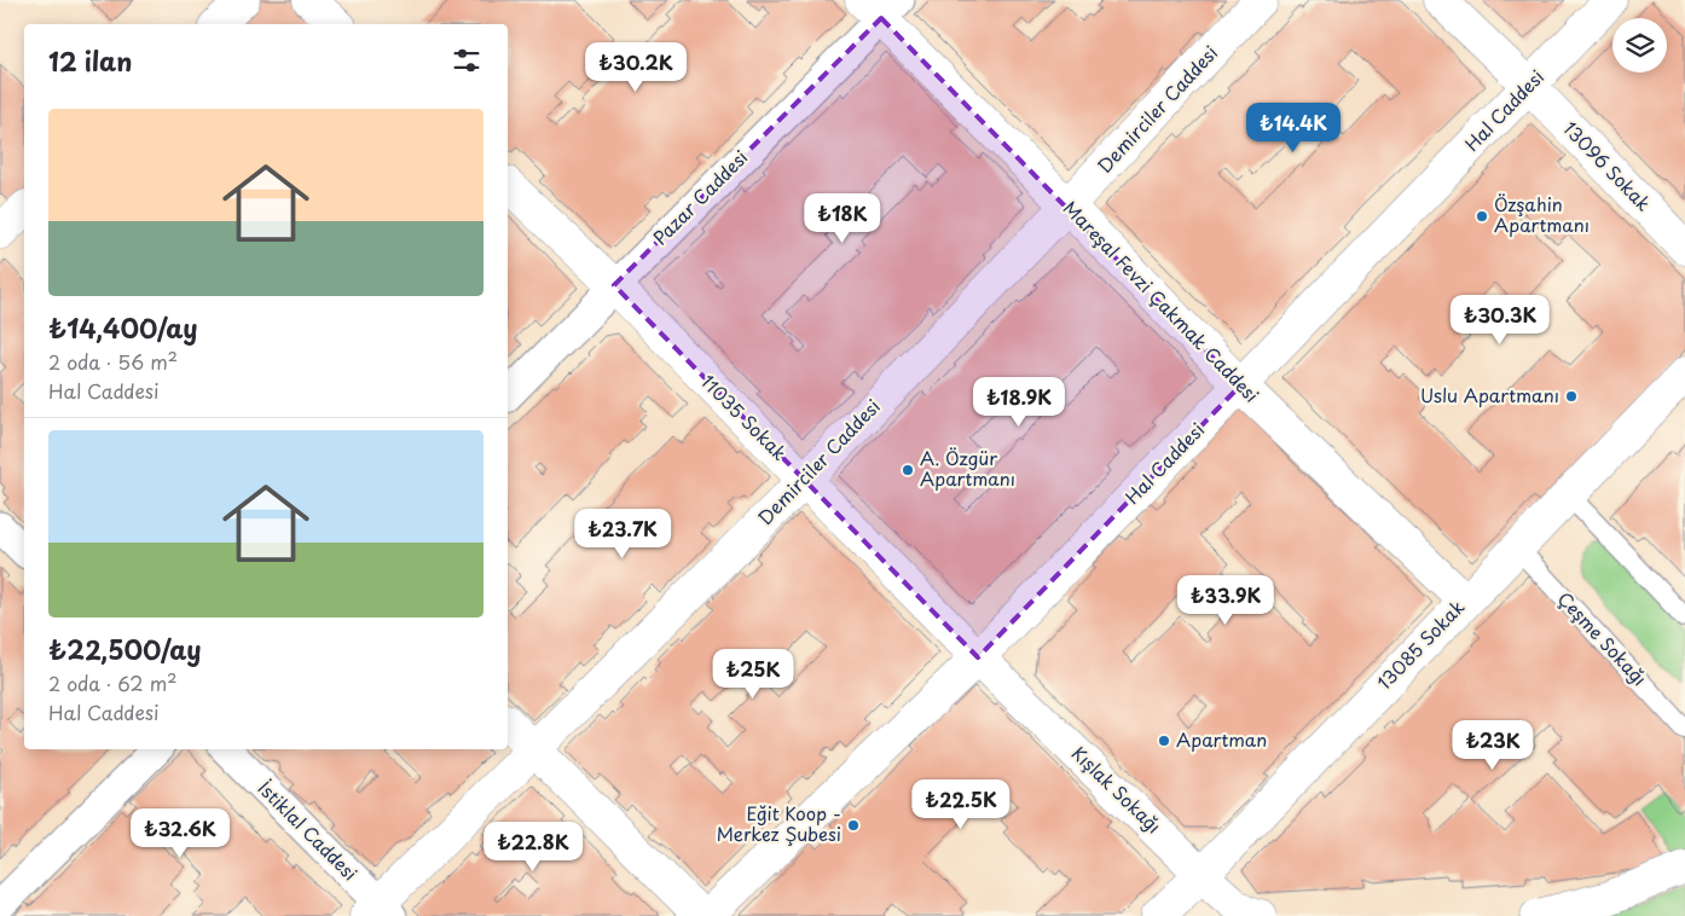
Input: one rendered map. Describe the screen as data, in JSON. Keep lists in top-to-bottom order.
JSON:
{
  "streets": {
    "street": [
      "Demirciler Caddesi",
      "Hal Caddesi",
      "13096 Sokak",
      "Pazar Caddesi",
      "Mareşal Fevzi Çakmak Caddesi",
      "11035 Sokak",
      "13085 Sokak",
      "Kışlak Sokağı",
      "İstiklal Caddesi"
    ],
    "lane": ["Çeşme Sokağı"]
  },
  "crossings": [
    ["Demirciler Caddesi", "Mareşal Fevzi Çakmak Caddesi"],
    ["Demirciler Caddesi", "11035 Sokak"],
    ["Demirciler Caddesi", "İstiklal Caddesi"],
    ["Hal Caddesi", "13096 Sokak"],
    ["Hal Caddesi", "Mareşal Fevzi Çakmak Caddesi"],
    ["Hal Caddesi", "11035 Sokak"],
    ["Hal Caddesi", "Kışlak Sokağı"],
    ["Pazar Caddesi", "Mareşal Fevzi Çakmak Caddesi"],
    ["Pazar Caddesi", "11035 Sokak"],
    ["Mareşal Fevzi Çakmak Caddesi", "13085 Sokak"],
    ["11035 Sokak", "Kışlak Sokağı"],
    ["Çeşme Sokağı", "13085 Sokak"],
    ["13085 Sokak", "Kışlak Sokağı"]
  ],
  "places": [
    "Özşahin Apartmanı",
    "Uslu Apartmanı",
    "A. Özgür Apartmanı",
    "Apartman",
    "Eğit Koop - Merkez Şubesi"
  ],
  "page": {
    "heading": "12 ilan",
    "price": [
      "₺30.2K",
      "₺14.4K",
      "₺18K",
      "₺30.3K",
      "₺18.9K",
      "₺23.7K",
      "₺33.9K",
      "₺25K",
      "₺23K",
      "₺22.5K",
      "₺32.6K",
      "₺22.8K"
    ],
    "list": [
      {
        "name": "₺14,400/ay",
        "note": "2 oda · 56 m² · Hal Caddesi"
      },
      {
        "name": "₺22,500/ay",
        "note": "2 oda · 62 m² · Hal Caddesi"
      }
    ]
  }
}
